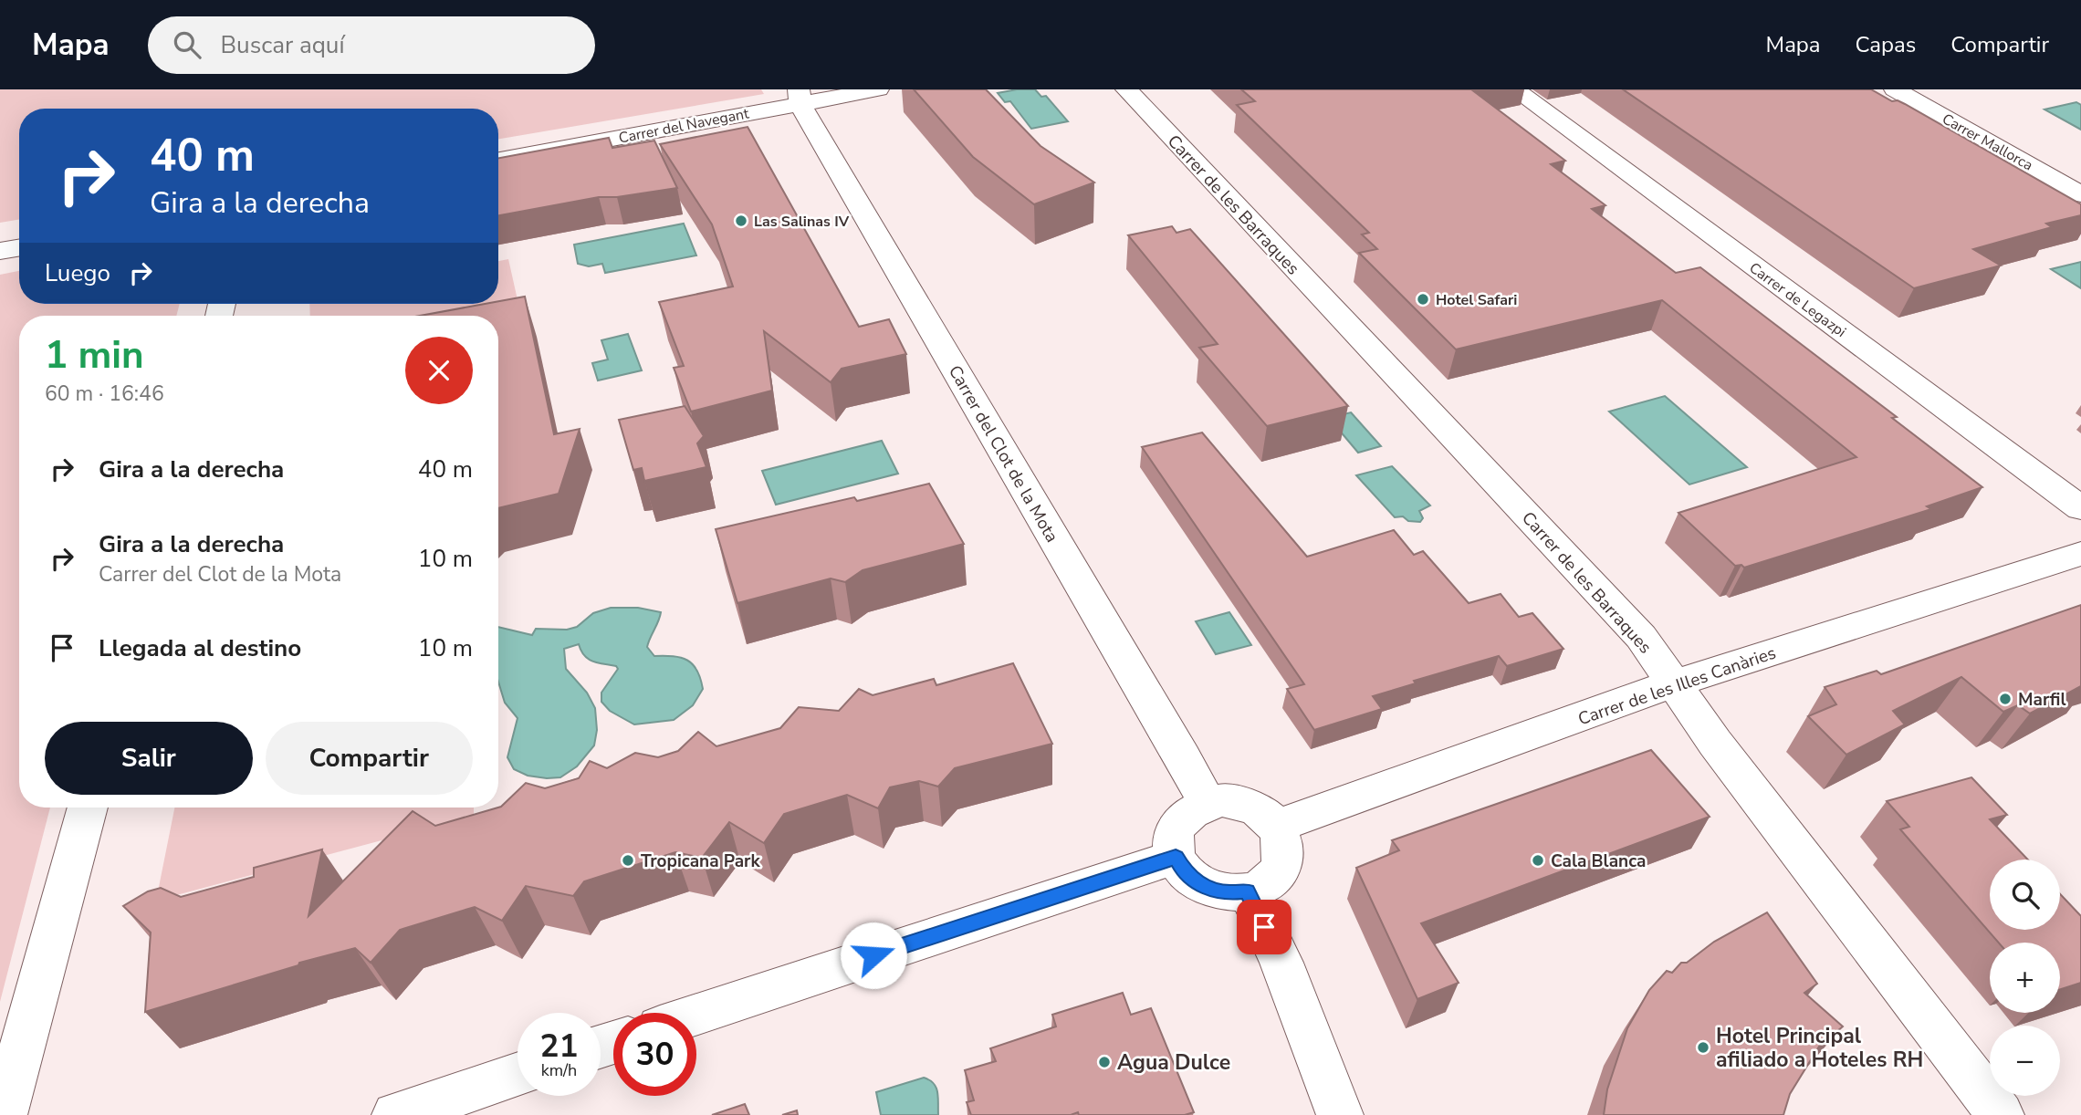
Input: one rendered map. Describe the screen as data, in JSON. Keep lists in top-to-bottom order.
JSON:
{
  "streets": {
    "street": [
      "Carrer del Navegant",
      "Carrer Mallorca",
      "Carrer de les Barraques",
      "Carrer de Legazpi",
      "Carrer del Clot de la Mota",
      "Carrer de les Illes Canàries"
    ]
  },
  "crossings": [
    ["Carrer del Navegant", "Carrer del Clot de la Mota"],
    ["Carrer de les Barraques", "Carrer de les Illes Canàries"],
    ["Carrer del Clot de la Mota", "Carrer de les Illes Canàries"]
  ],
  "places": [
    "Las Salinas IV",
    "Hotel Safari",
    "Marfil",
    "Tropicana Park",
    "Cala Blanca",
    "Hotel Principal afiliado a Hoteles RH",
    "Agua Dulce"
  ],
  "page": {
    "header": "Mapa",
    "search": "Buscar aquí",
    "nav": ["Mapa", "Capas", "Compartir"],
    "turn": ["40 m", "Gira a la derecha"],
    "then": "Luego",
    "heading": ["1 min", "60 m · 16:46"],
    "list": [
      {
        "name": "Gira a la derecha",
        "value": "40 m"
      },
      {
        "name": "Gira a la derecha",
        "note": "Carrer del Clot de la Mota",
        "value": "10 m"
      },
      {
        "name": "Llegada al destino",
        "value": "10 m"
      }
    ],
    "buttons": ["Salir", "Compartir"],
    "map_buttons": ["+", "−"],
    "speed": "21 km/h",
    "limit": "30"
  }
}
